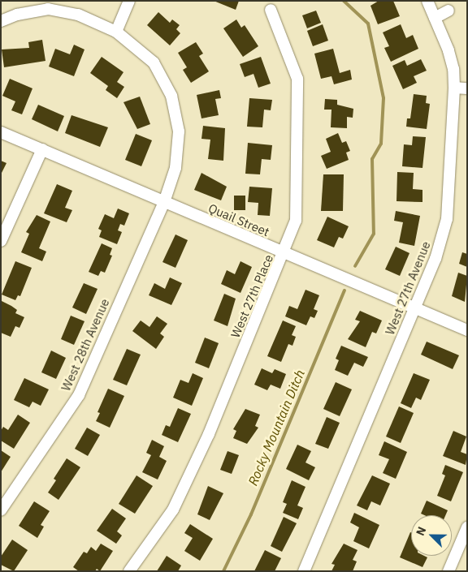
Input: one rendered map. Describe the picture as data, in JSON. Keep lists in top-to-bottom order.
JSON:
{
  "streets": {
    "street": [
      "Quail Street",
      "West 27th Avenue",
      "West 27th Place",
      "West 28th Avenue"
    ]
  },
  "crossings": [
    ["Quail Street", "West 27th Avenue"],
    ["Quail Street", "West 27th Place"],
    ["Quail Street", "West 28th Avenue"]
  ],
  "water": ["Rocky Mountain Ditch"],
  "north": "top left"
}
